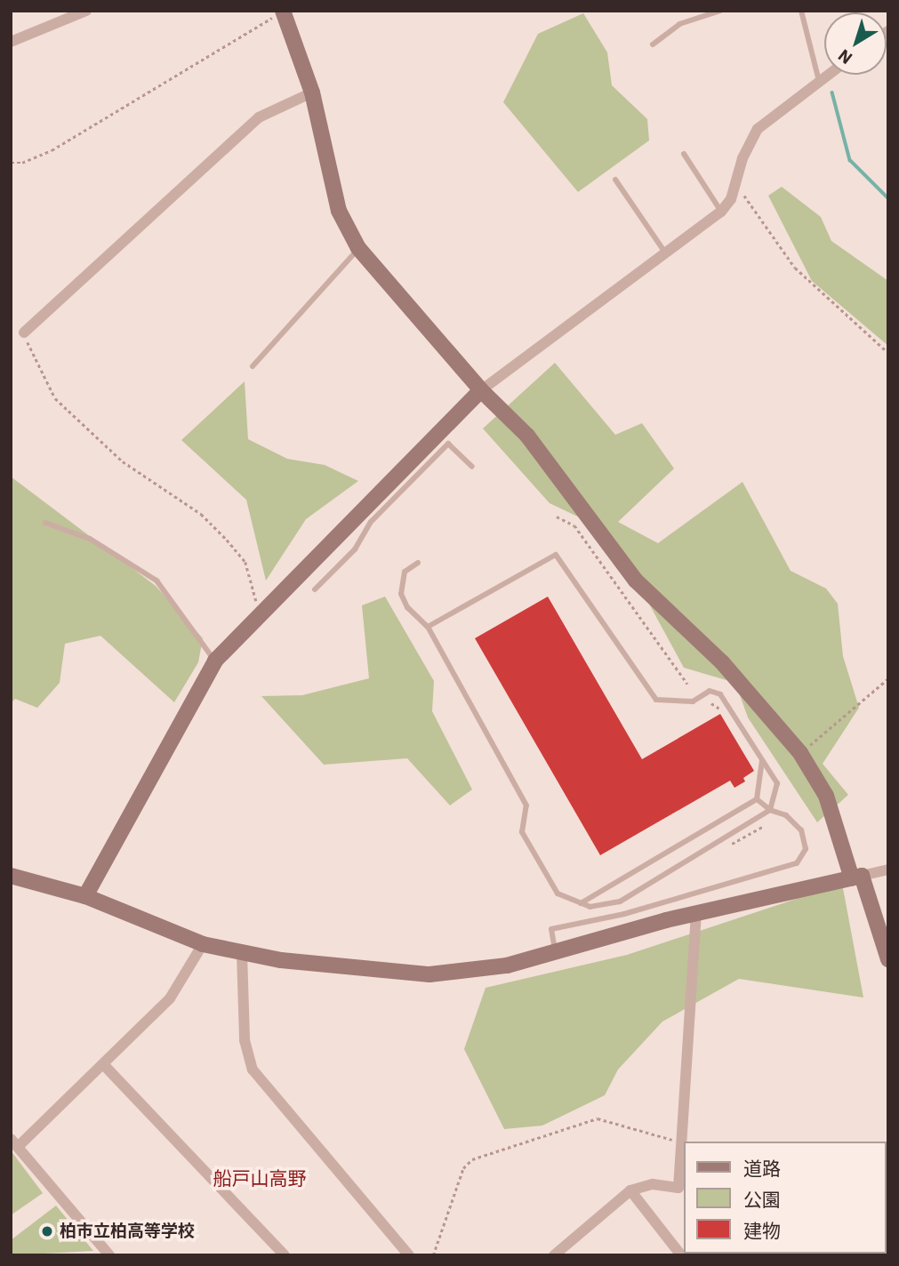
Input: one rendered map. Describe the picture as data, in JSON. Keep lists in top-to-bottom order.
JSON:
{
  "districts": ["船戸山高野"],
  "places": ["柏市立柏高等学校"],
  "legend": ["道路", "公園", "建物"],
  "north": "bottom left"
}
